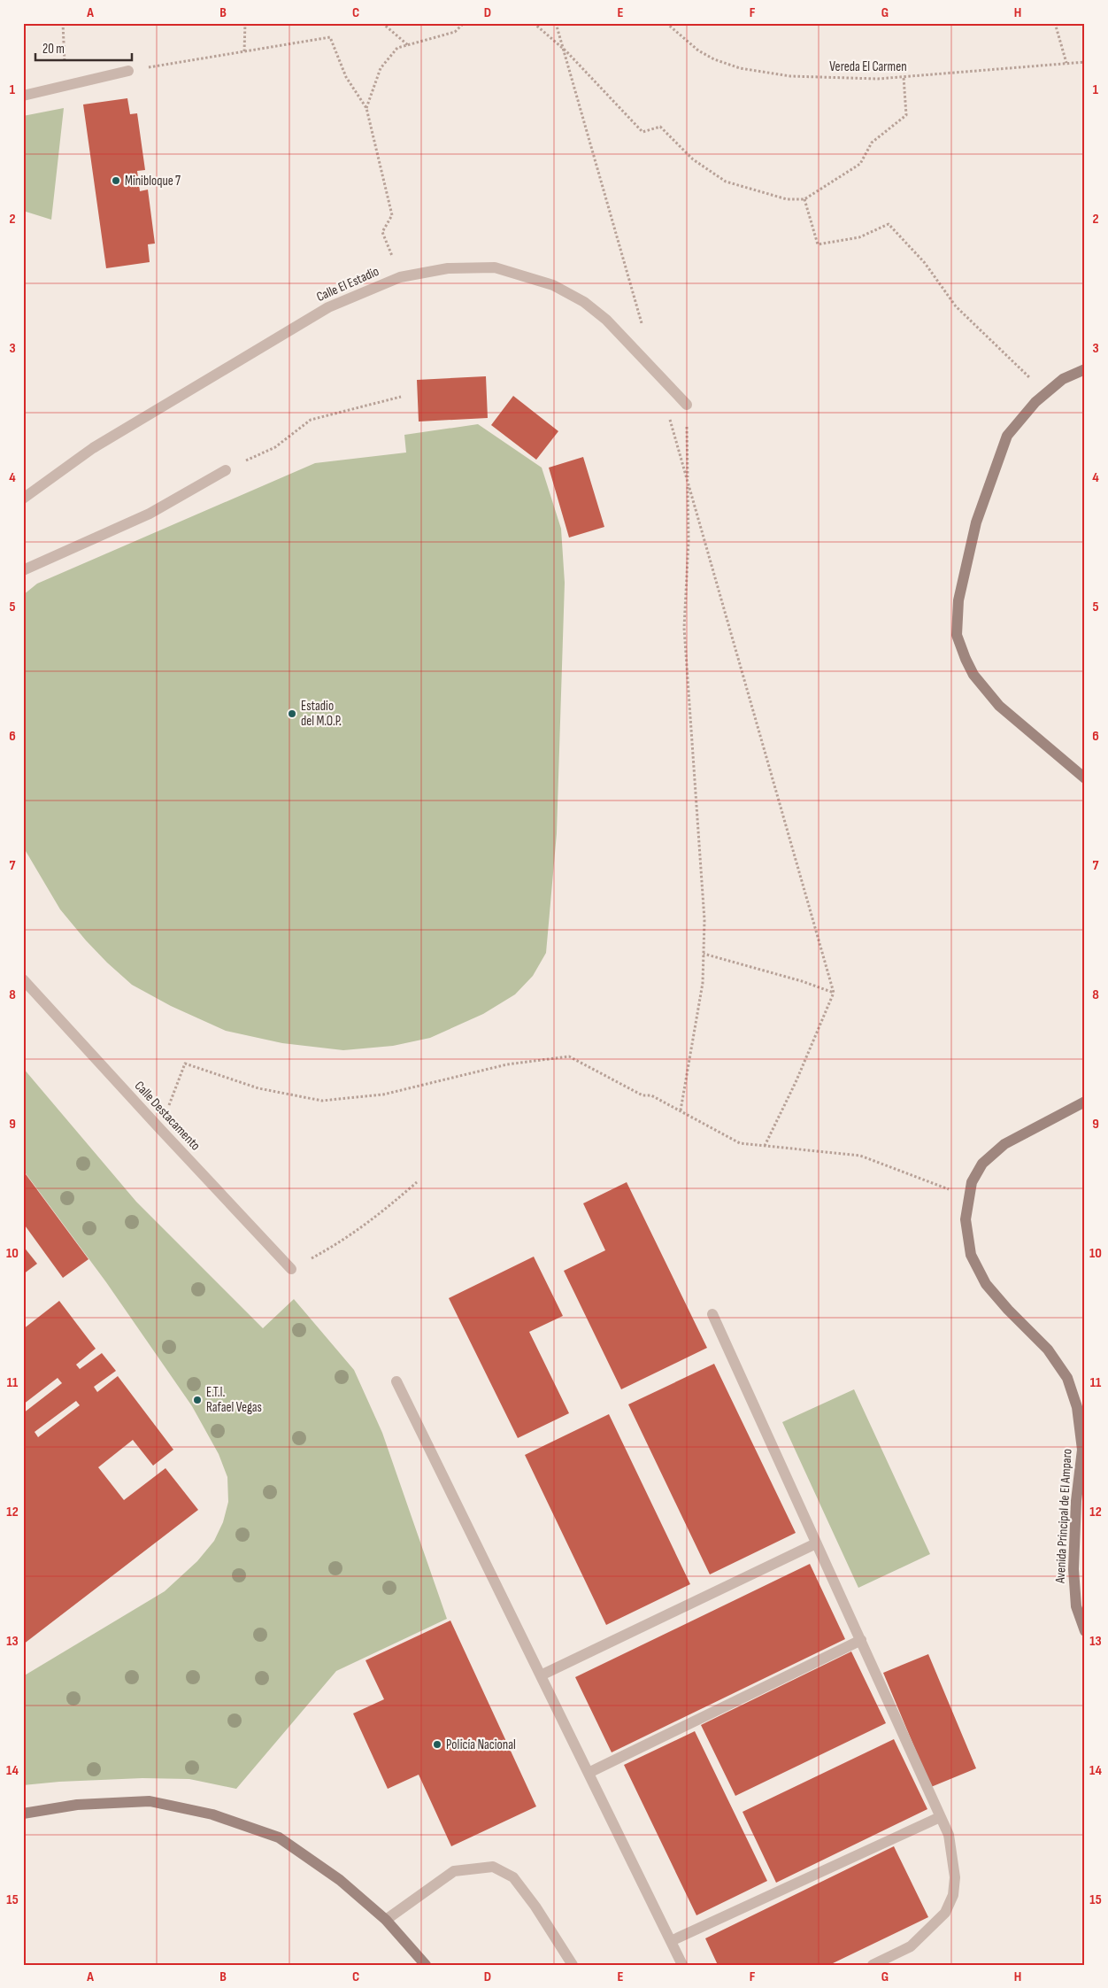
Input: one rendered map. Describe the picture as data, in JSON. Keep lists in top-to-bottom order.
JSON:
{
  "streets": {
    "main road": ["Avenida Principal de El Amparo"],
    "street": ["Calle El Estadio", "Calle Destacamento"],
    "path": ["Vereda El Carmen"]
  },
  "places": [
    "Minibloque 7",
    "Estadio del M.O.P.",
    "E.T.I. Rafael Vegas",
    "Policía Nacional"
  ],
  "scale_bar": "20 m",
  "grid": {
    "columns": [
      "A",
      "B",
      "C",
      "D",
      "E",
      "F",
      "G",
      "H"
    ],
    "rows": [
      "1",
      "2",
      "3",
      "4",
      "5",
      "6",
      "7",
      "8",
      "9",
      "10",
      "11",
      "12",
      "13",
      "14",
      "15"
    ]
  }
}
